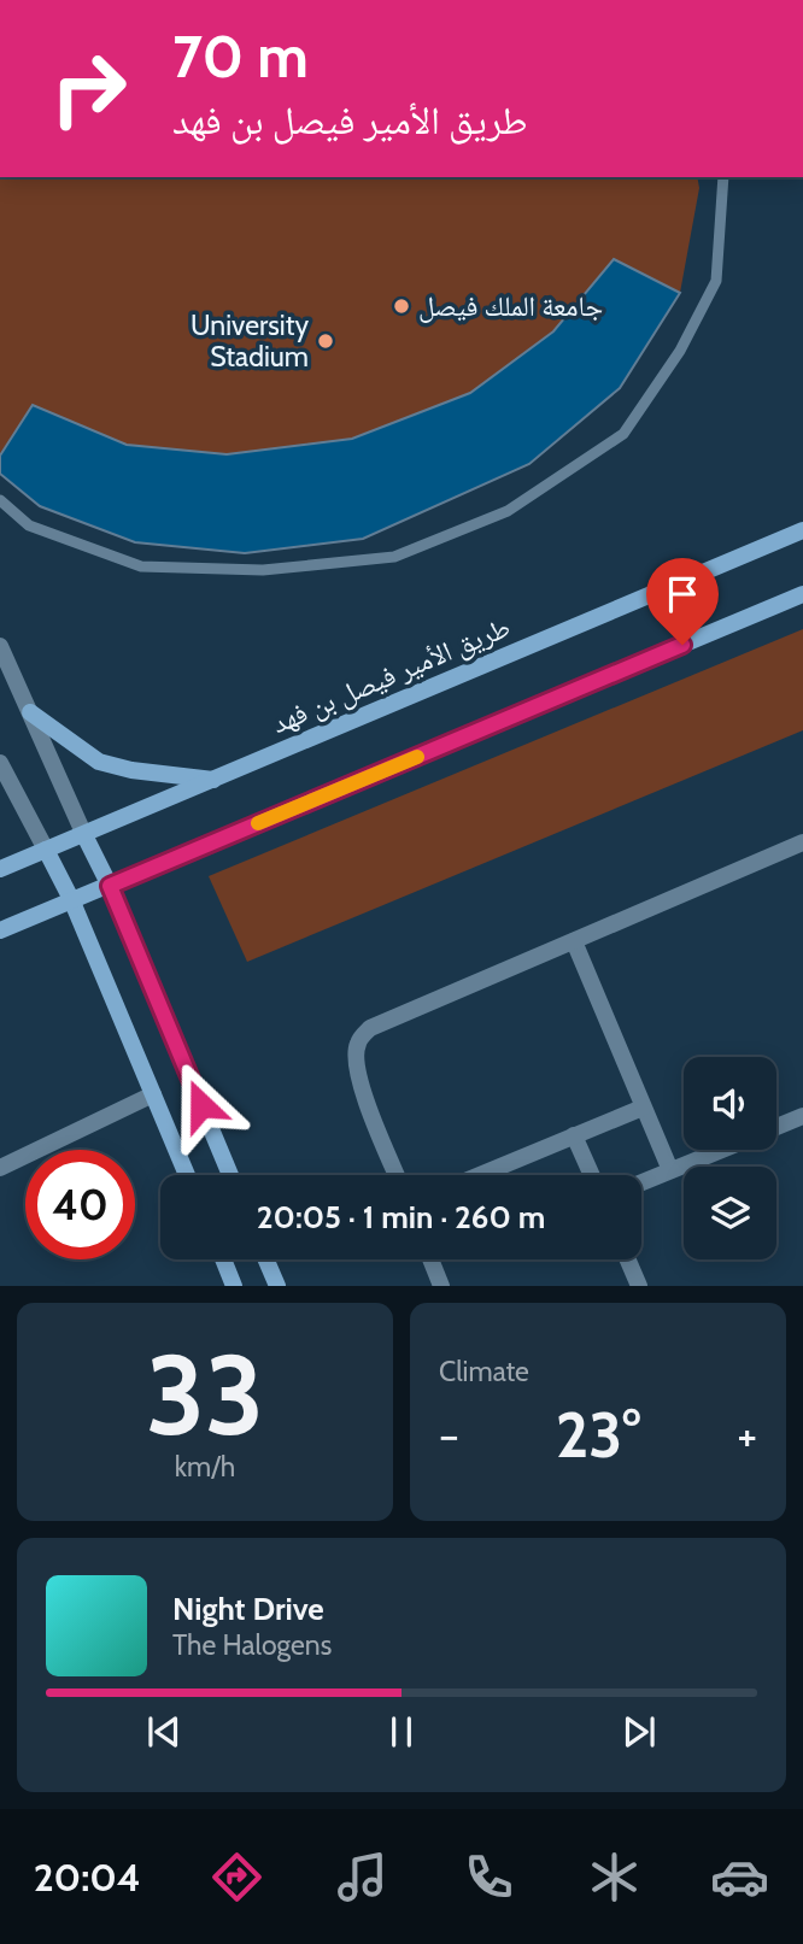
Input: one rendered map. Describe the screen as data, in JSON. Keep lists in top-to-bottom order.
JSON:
{
  "streets": {
    "main road": ["طريق الأمير فيصل بن فهد"]
  },
  "places": ["جامعة الملك فيصل", "University Stadium"],
  "page": {
    "turn": ["70 m", "طريق الأمير فيصل بن فهد"],
    "limit": "40",
    "trip": "20:05 · 1 min · 260 m",
    "tile": [
      ["33", "km/h"],
      "Climate"
    ],
    "heat": ["−", "23°", "+"],
    "song": ["Night Drive", "The Halogens"],
    "tabs": "20:04"
  }
}
